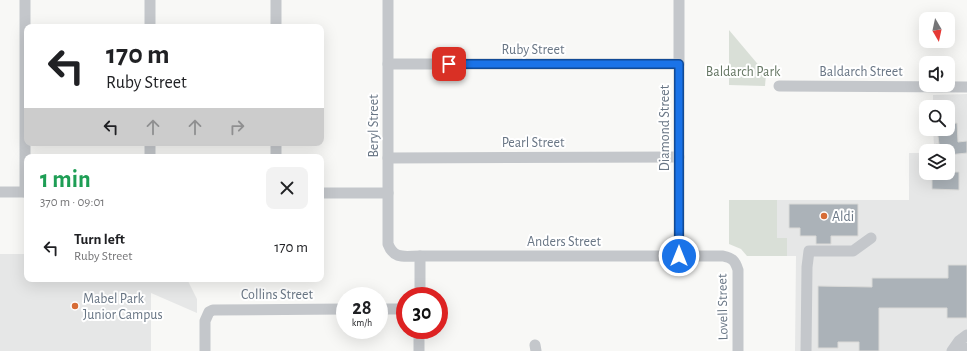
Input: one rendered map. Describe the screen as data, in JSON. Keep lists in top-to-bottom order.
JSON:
{
  "streets": {
    "street": [
      "Ruby Street",
      "Baldarch Street",
      "Beryl Street",
      "Diamond Street",
      "Pearl Street",
      "Anders Street",
      "Collins Street",
      "Lovell Street"
    ]
  },
  "crossings": [
    ["Ruby Street", "Beryl Street"],
    ["Ruby Street", "Diamond Street"],
    ["Beryl Street", "Pearl Street"],
    ["Beryl Street", "Anders Street"],
    ["Diamond Street", "Pearl Street"],
    ["Diamond Street", "Anders Street"],
    ["Anders Street", "Lovell Street"]
  ],
  "parks": ["Baldarch Park"],
  "places": ["Aldi", "Mabel Park Junior Campus"],
  "north": "bottom",
  "page": {
    "turn": ["170 m", "Ruby Street"],
    "heading": ["1 min", "370 m · 09:01"],
    "list": [
      {
        "name": "Turn left",
        "note": "Ruby Street",
        "value": "170 m"
      }
    ],
    "speed": "28 km/h",
    "limit": "30"
  }
}
